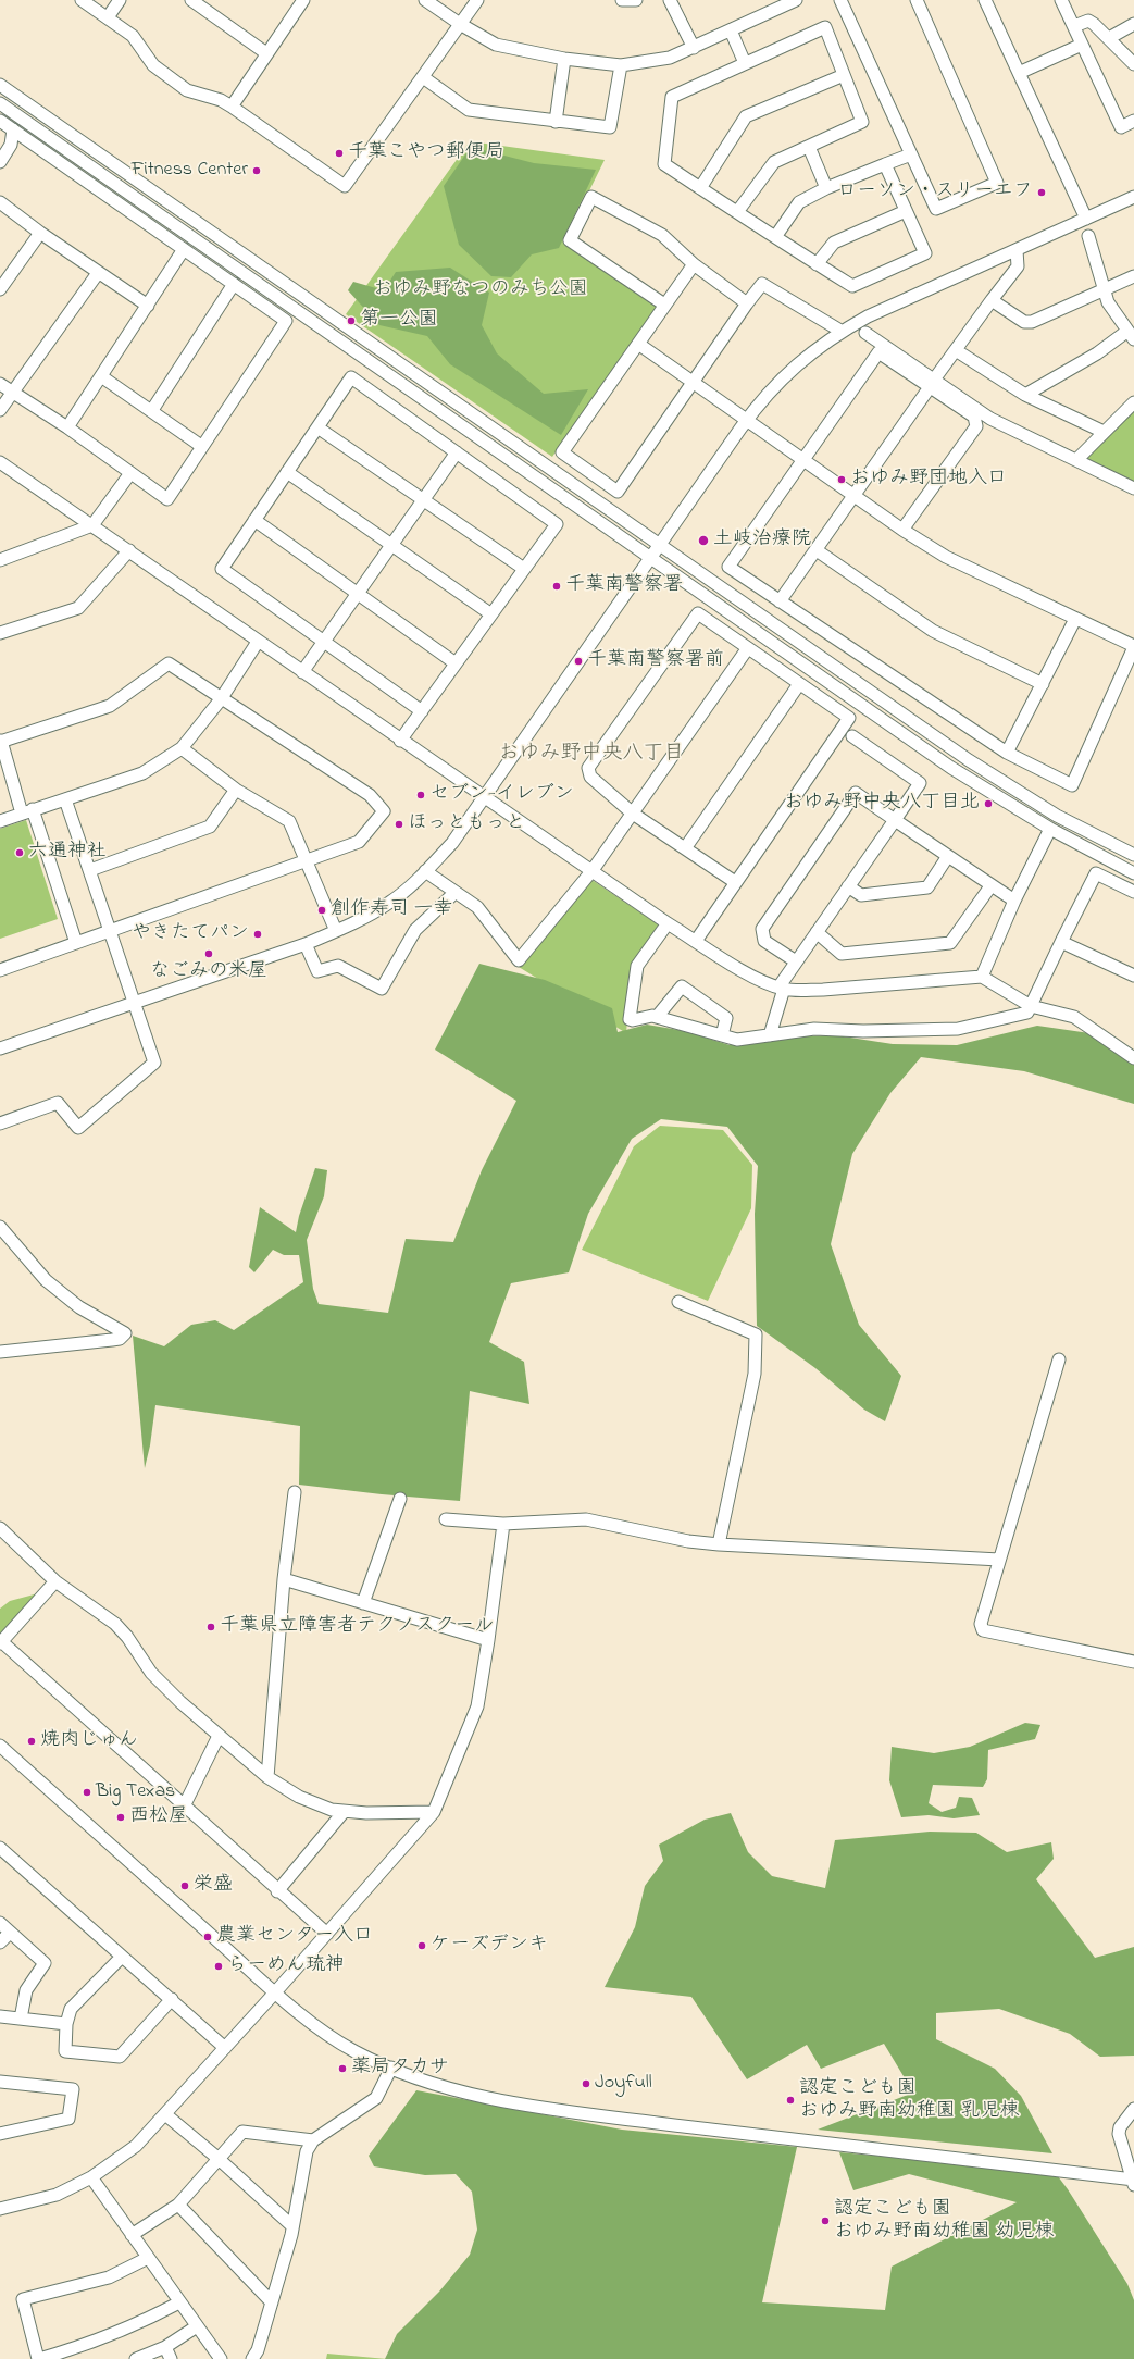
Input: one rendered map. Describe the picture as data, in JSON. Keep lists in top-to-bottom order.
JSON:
{
  "districts": ["おゆみ野中央八丁目"],
  "parks": ["おゆみ野なつのみち公園"],
  "places": [
    "千葉こやつ郵便局",
    "Fitness Center",
    "ローソン・スリーエフ",
    "第一公園",
    "おゆみ野団地入口",
    "土岐治療院",
    "千葉南警察署",
    "千葉南警察署前",
    "セブン-イレブン",
    "おゆみ野中央八丁目北",
    "ほっともっと",
    "六通神社",
    "創作寿司 一幸",
    "やきたてパン",
    "なごみの米屋",
    "千葉県立障害者テクノスクール",
    "焼肉じゅん",
    "Big Texas",
    "西松屋",
    "栄盛",
    "農業センター入口",
    "ケーズデンキ",
    "らーめん琉神",
    "薬局タカサ",
    "Joyfull",
    "認定こども園 おゆみ野南幼稚園 乳児棟",
    "認定こども園 おゆみ野南幼稚園 幼児棟"
  ]
}
